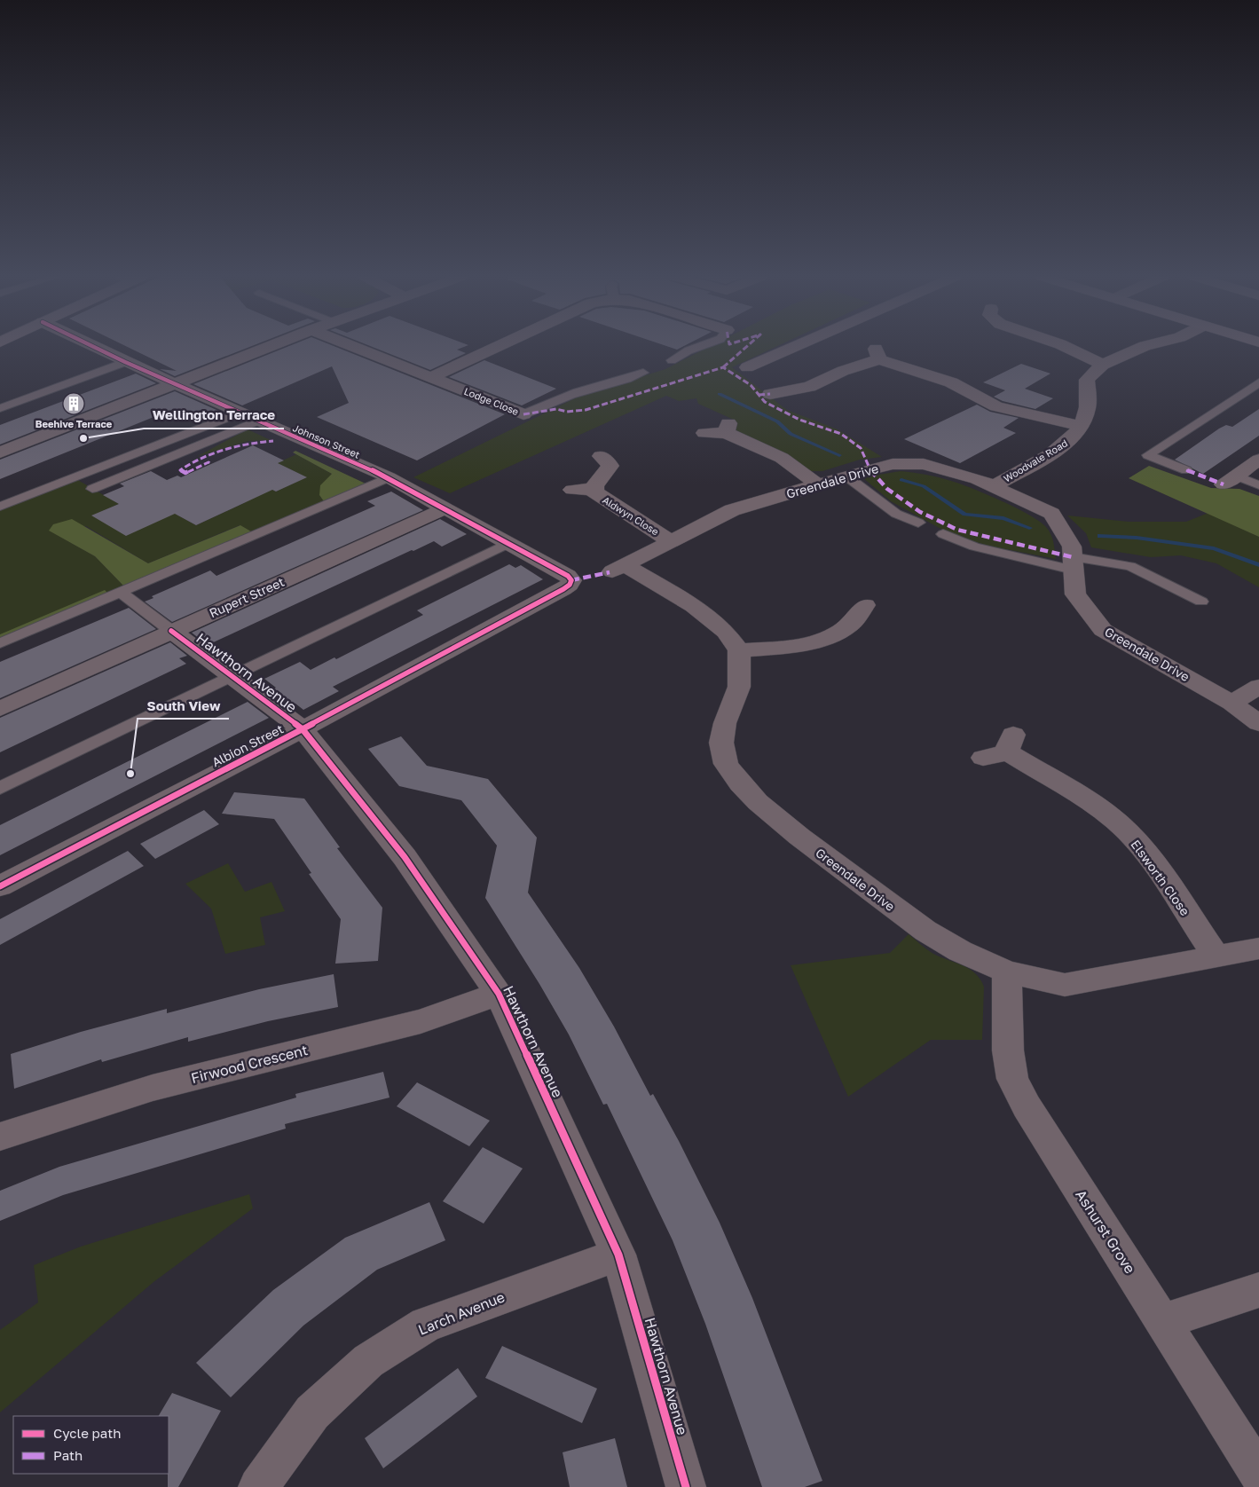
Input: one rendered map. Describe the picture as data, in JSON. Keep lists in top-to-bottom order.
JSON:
{
  "streets": {
    "street": [
      "Lodge Close",
      "Johnson Street",
      "Woodvale Road",
      "Greendale Drive",
      "Aldwyn Close",
      "Rupert Street",
      "Hawthorn Avenue",
      "Albion Street",
      "Elsworth Close",
      "Firwood Crescent",
      "Ashurst Grove",
      "Larch Avenue"
    ]
  },
  "crossings": [
    ["Johnson Street", "Rupert Street"],
    ["Johnson Street", "Albion Street"],
    ["Woodvale Road", "Greendale Drive"],
    ["Greendale Drive", "Aldwyn Close"],
    ["Greendale Drive", "Elsworth Close"],
    ["Greendale Drive", "Ashurst Grove"],
    ["Rupert Street", "Hawthorn Avenue"],
    ["Hawthorn Avenue", "Albion Street"],
    ["Hawthorn Avenue", "Firwood Crescent"],
    ["Hawthorn Avenue", "Larch Avenue"]
  ],
  "places": {
    "building": ["Beehive Terrace"],
    "other": ["Wellington Terrace", "South View"]
  },
  "legend": ["Cycle path", "Path"]
}
